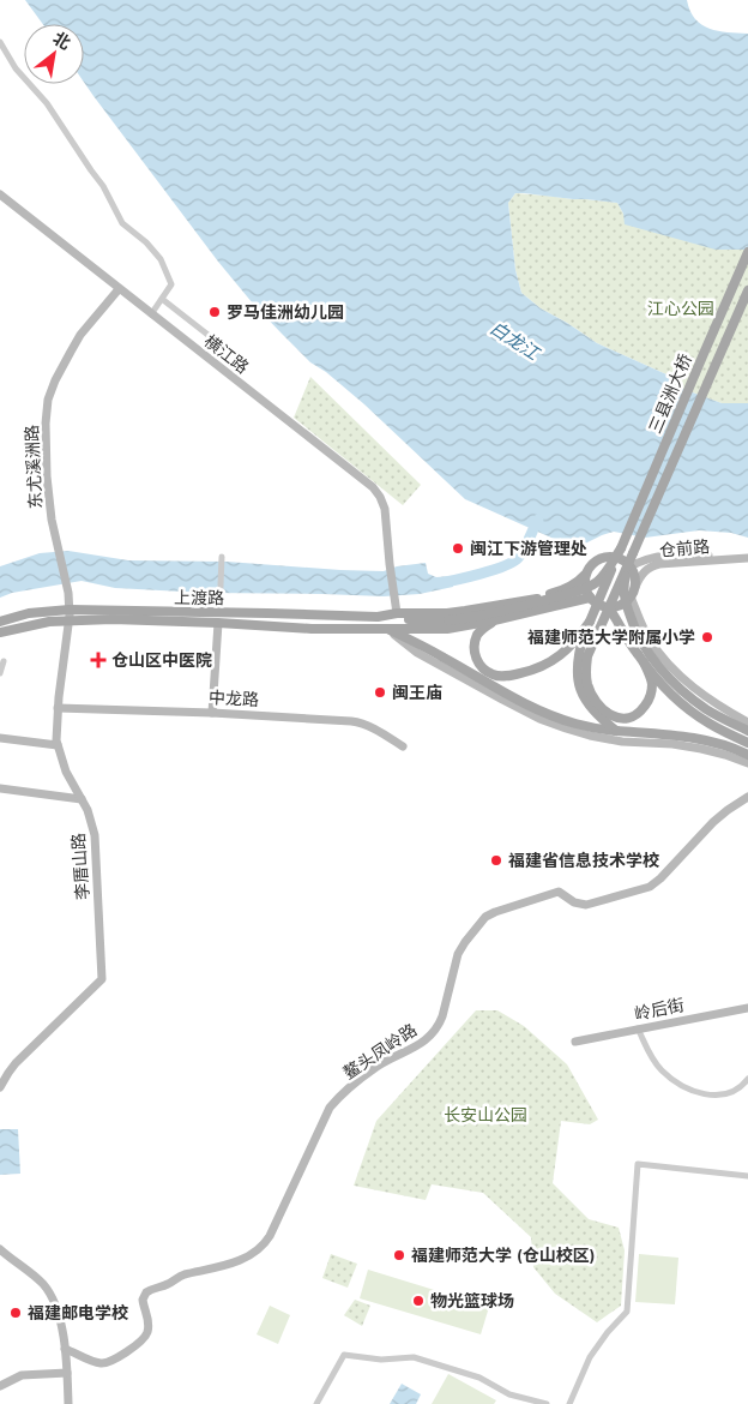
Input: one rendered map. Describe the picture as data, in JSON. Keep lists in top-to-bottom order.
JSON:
{
  "streets": {
    "main road": ["三县洲大桥", "上渡路"],
    "street": [
      "横江路",
      "东尤溪洲路",
      "仓前路",
      "中龙路",
      "李厝山路",
      "岭后街",
      "鳌头凤岭路"
    ]
  },
  "crossings": [
    ["横江路", "东尤溪洲路"],
    ["横江路", "上渡路"],
    ["东尤溪洲路", "上渡路"],
    ["东尤溪洲路", "李厝山路"],
    ["仓前路", "上渡路"],
    ["上渡路", "李厝山路"],
    ["中龙路", "李厝山路"]
  ],
  "water": ["白龙江"],
  "parks": ["江心公园", "长安山公园"],
  "places": {
    "other": [
      "罗马佳洲幼儿园",
      "闽江下游管理处",
      "福建师范大学附属小学",
      "闽王庙",
      "福建省信息技术学校",
      "福建师范大学 (仓山校区)",
      "物光篮球场",
      "福建邮电学校"
    ],
    "health": ["仓山区中医院"]
  },
  "north": "top right"
}
